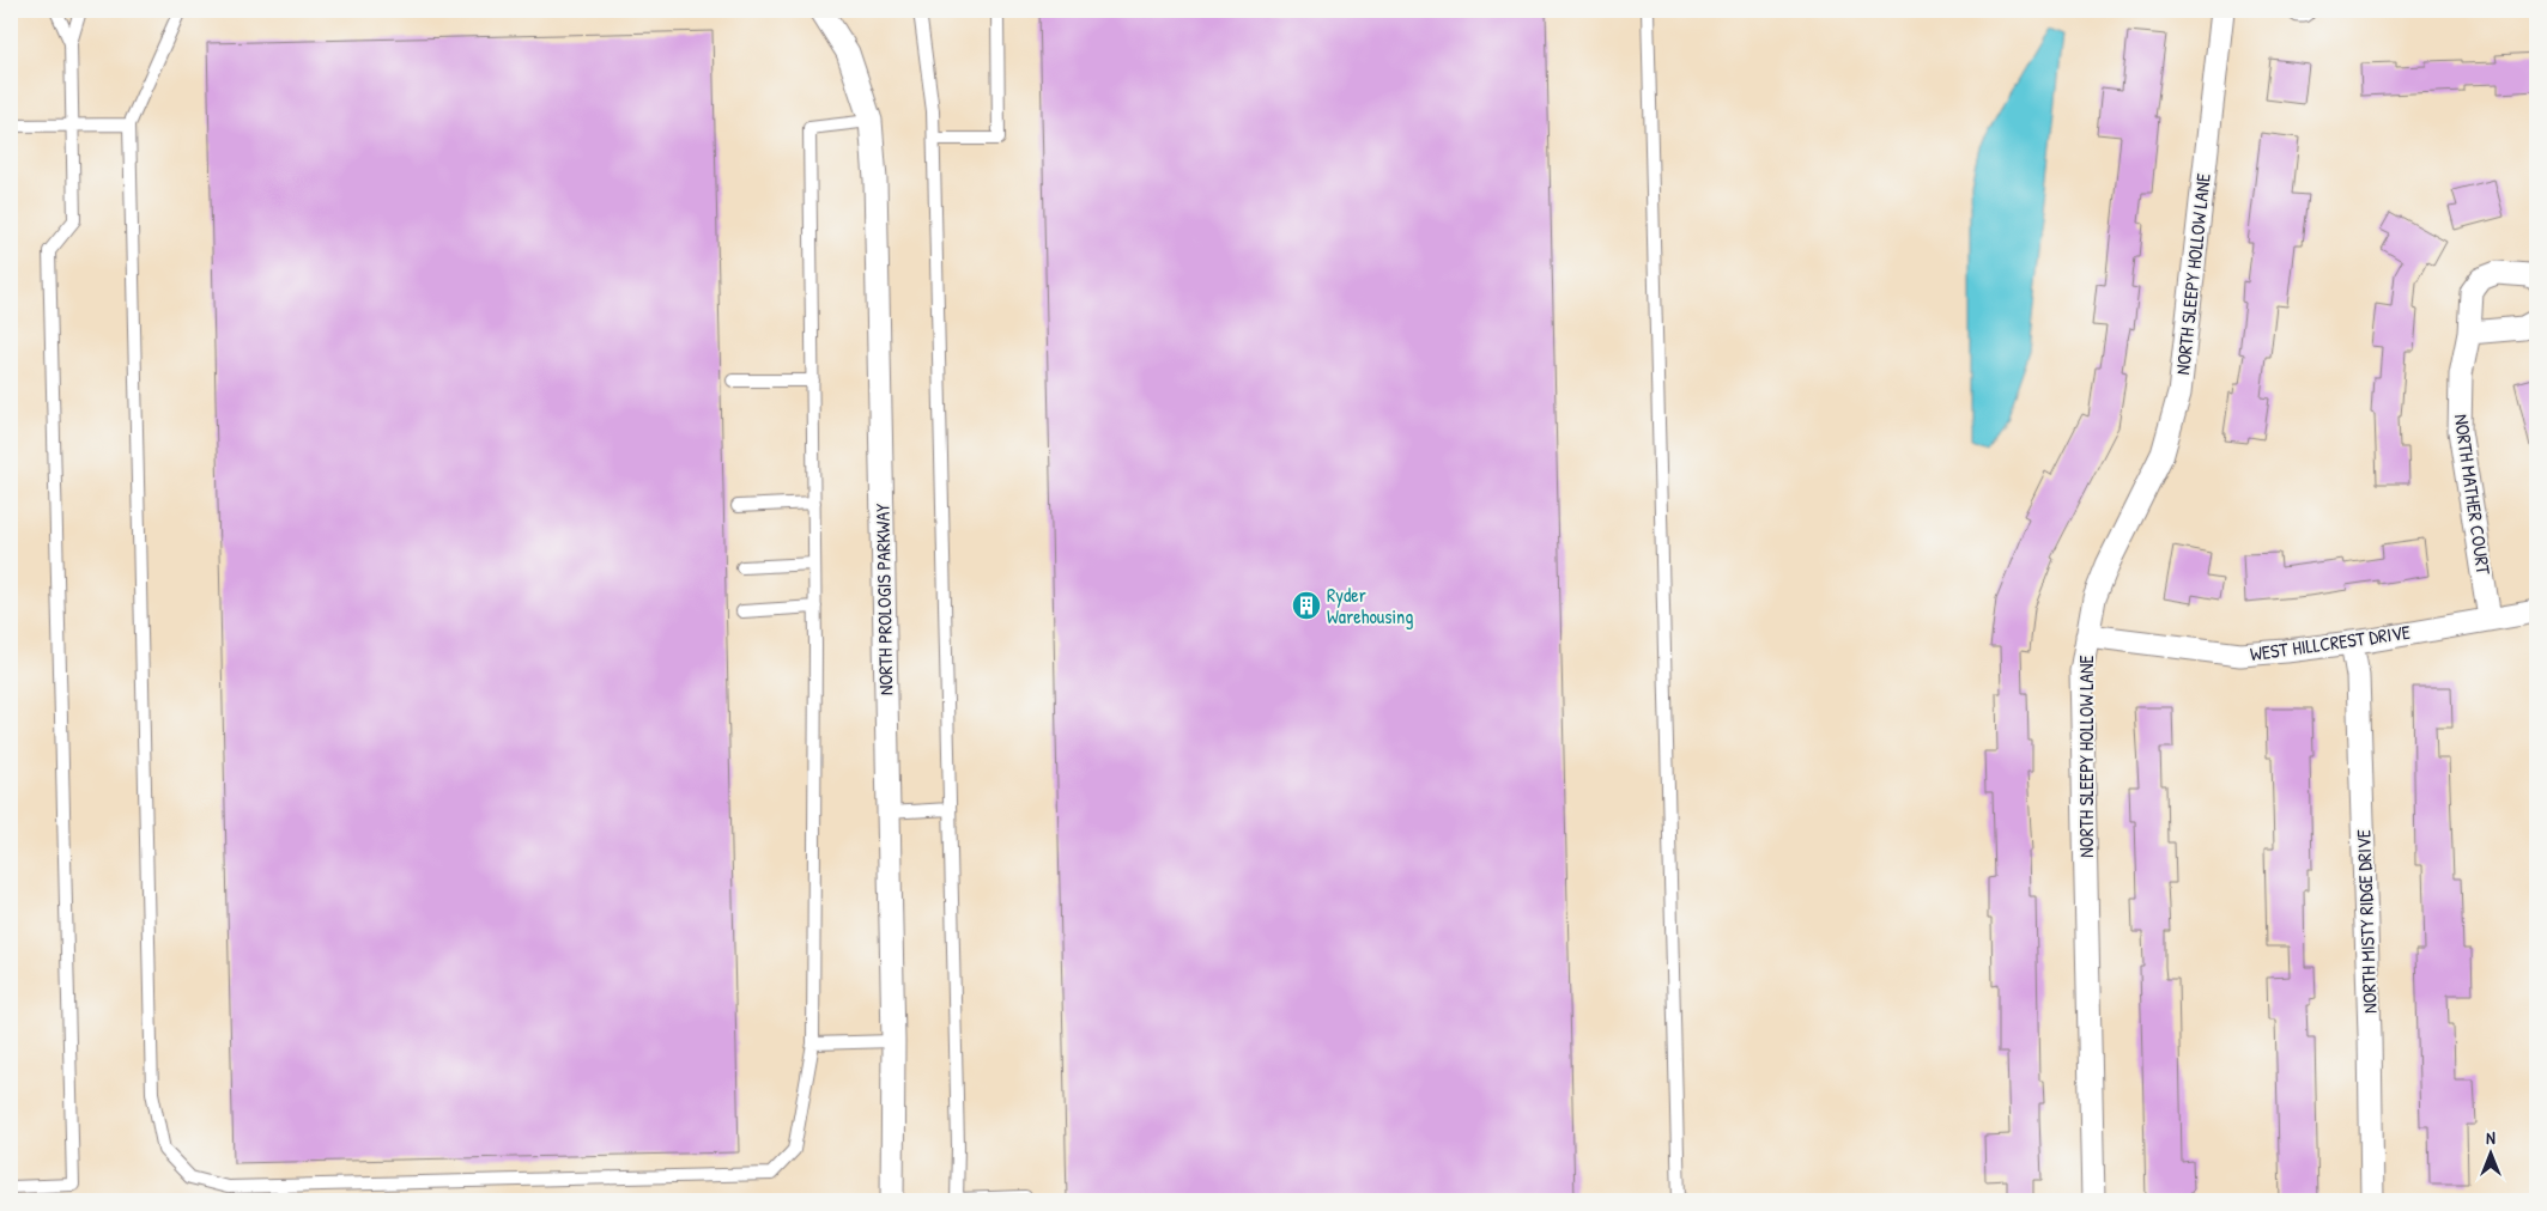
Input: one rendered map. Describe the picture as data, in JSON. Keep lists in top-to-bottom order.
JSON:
{
  "streets": {
    "street": [
      "NORTH SLEEPY HOLLOW LANE",
      "NORTH MATHER COURT",
      "NORTH PROLOGIS PARKWAY",
      "WEST HILLCREST DRIVE",
      "NORTH MISTY RIDGE DRIVE"
    ]
  },
  "crossings": [
    ["NORTH SLEEPY HOLLOW LANE", "WEST HILLCREST DRIVE"],
    ["NORTH MATHER COURT", "WEST HILLCREST DRIVE"],
    ["WEST HILLCREST DRIVE", "NORTH MISTY RIDGE DRIVE"]
  ],
  "places": {
    "building": ["Ryder Warehousing"]
  },
  "north": "top"
}
